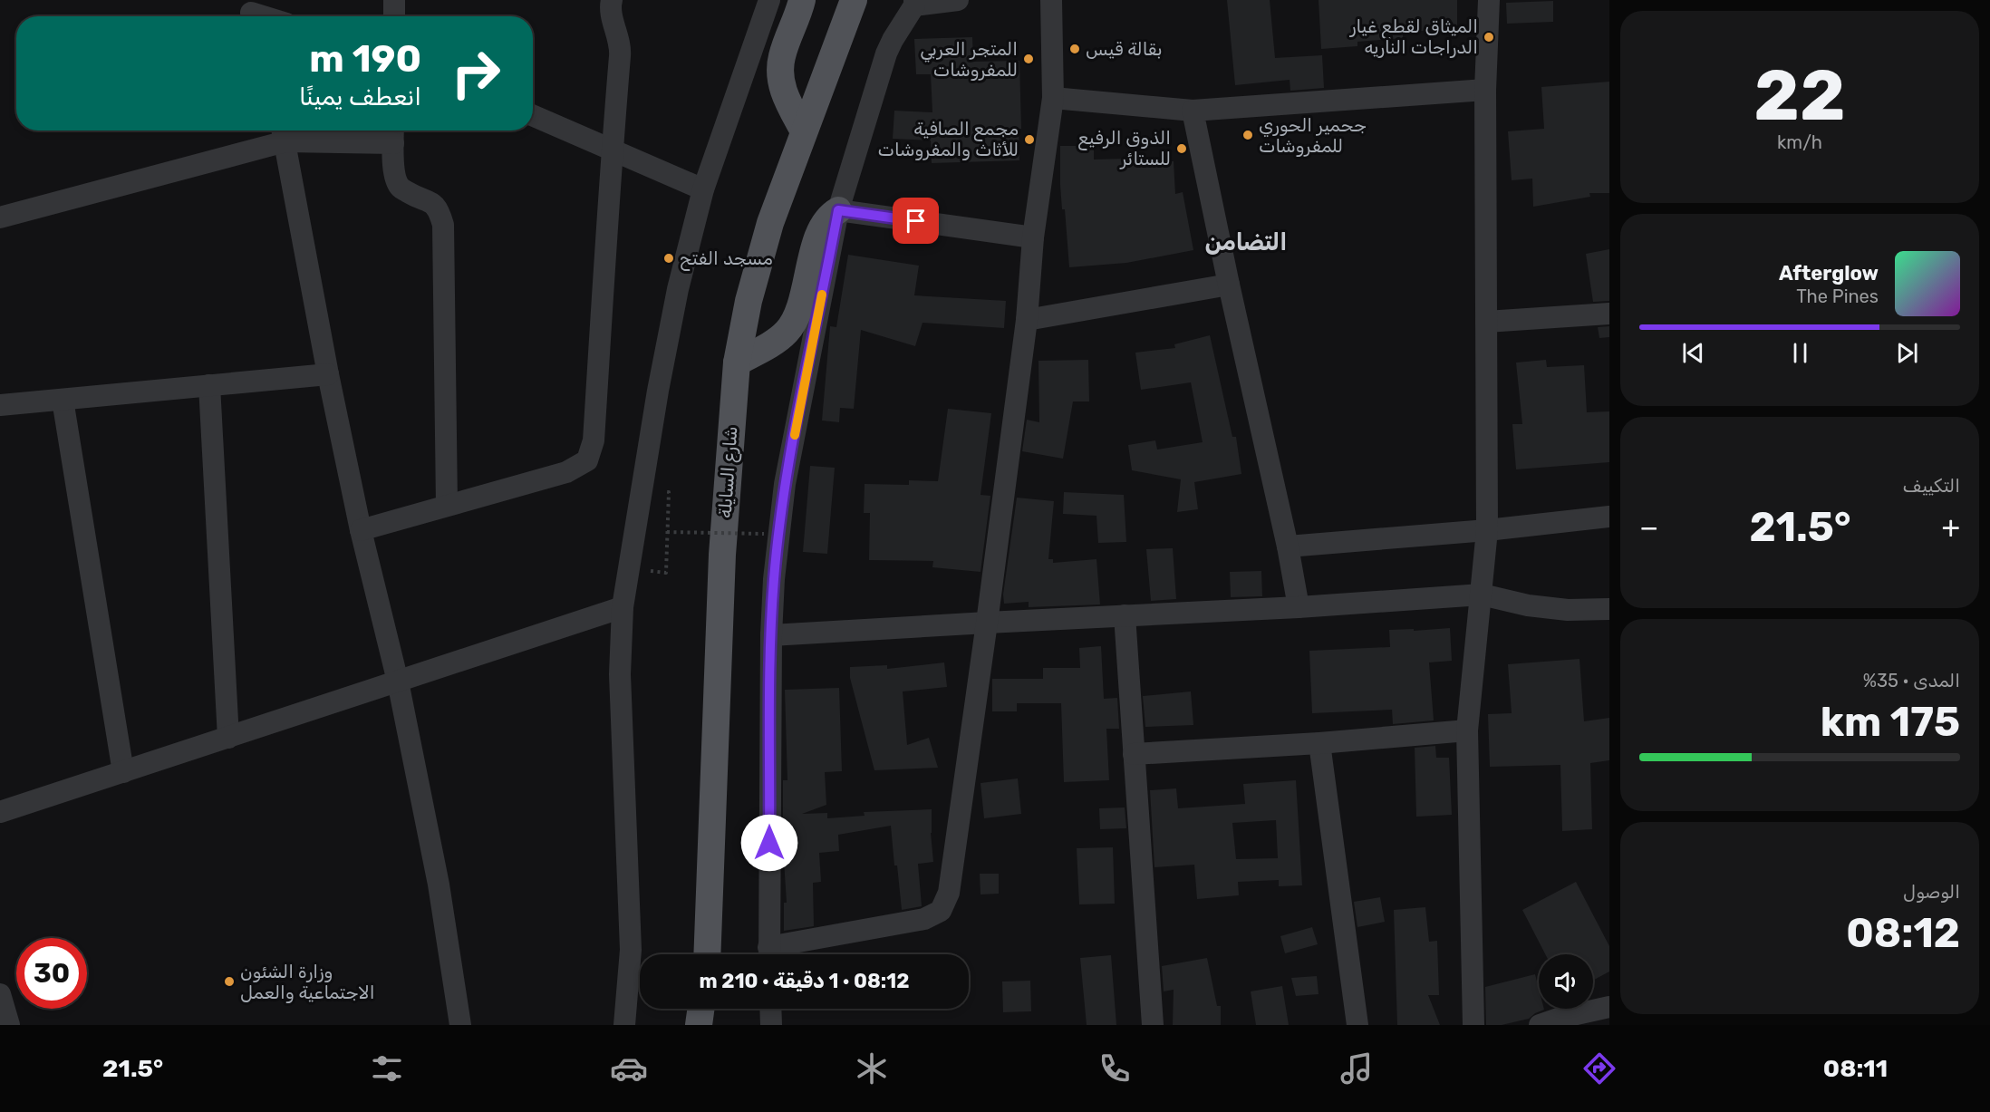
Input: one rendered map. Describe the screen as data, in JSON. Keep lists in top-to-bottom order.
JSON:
{
  "streets": {
    "main road": ["شارع السايلة"]
  },
  "districts": ["التضامن"],
  "places": [
    "الميثاق لقطع غيار الدراجات الناريه",
    "بقالة قيس",
    "المتجر العربي للمفروشات",
    "جحمير الحوري للمفروشات",
    "مجمع الصافية للأثاث والمفروشات",
    "الذوق الرفيع للستائر",
    "مسجد الفتح",
    "وزارة الشئون الاجتماعية والعمل"
  ],
  "page": {
    "tile": [
      ["22", "km/h"],
      "التكييف",
      ["المدى · 35%", "175 km"],
      ["الوصول", "08:12"]
    ],
    "turn": ["190 m", "انعطف يمينًا"],
    "song": ["Afterglow", "The Pines"],
    "heat": ["−", "21.5°", "+"],
    "limit": "30",
    "trip": "08:12 · 1 دقيقة · 210 m",
    "tabs": ["08:11", "21.5°"]
  }
}
